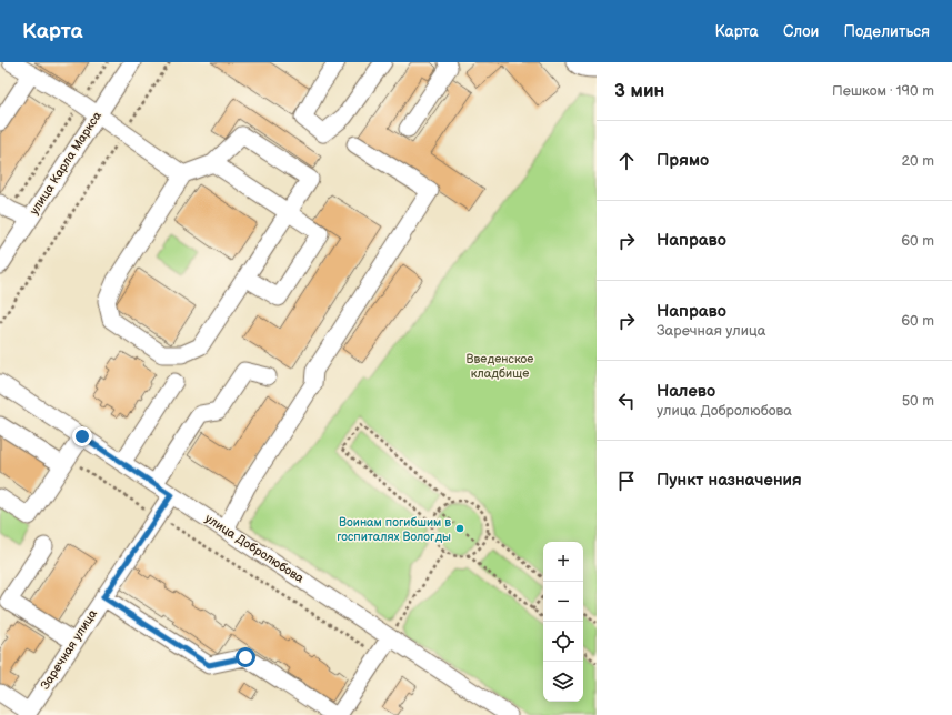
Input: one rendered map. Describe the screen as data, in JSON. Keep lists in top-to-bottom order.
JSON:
{
  "streets": {
    "street": ["улица Карла Маркса", "улица Добролюбова", "Заречная улица"]
  },
  "crossings": [
    ["улица Добролюбова", "Заречная улица"]
  ],
  "parks": ["Введенское кладбище"],
  "places": ["Воинам погибшим в госпиталях Вологды"],
  "page": {
    "header": "Карта",
    "nav": ["Карта", "Слои", "Поделиться"],
    "heading": ["3 мин", "Пешком · 190 m"],
    "list": [
      ["Прямо", "20 m"],
      ["Направо", "60 m"],
      ["Направо", "Заречная улица", "60 m"],
      ["Налево", "улица Добролюбова", "50 m"],
      "Пункт назначения"
    ],
    "map_buttons": ["+", "−"]
  }
}
